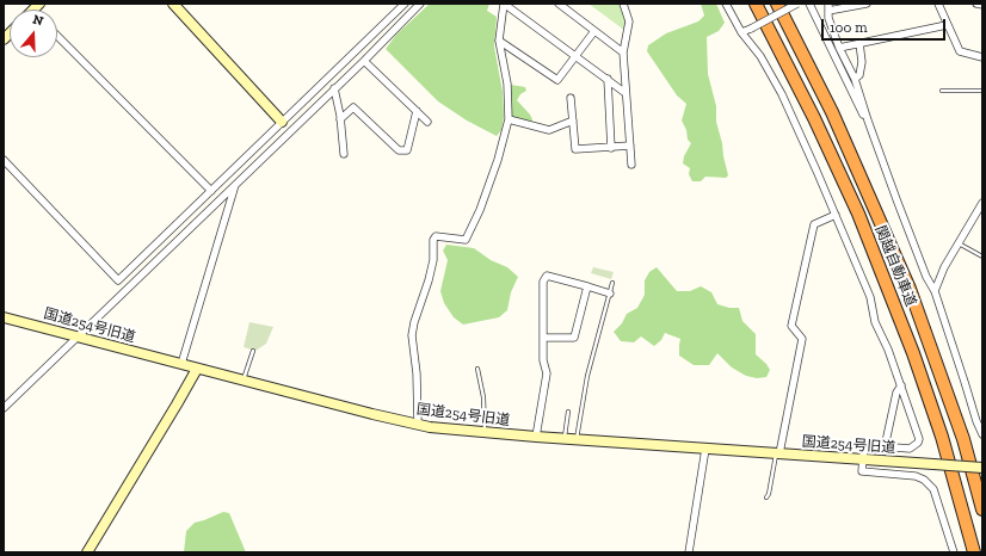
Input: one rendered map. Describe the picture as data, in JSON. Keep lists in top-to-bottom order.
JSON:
{
  "streets": {
    "highway": ["関越自動車道"],
    "street": ["国道254号旧道"]
  },
  "scale_bar": "100 m",
  "north": "top"
}
